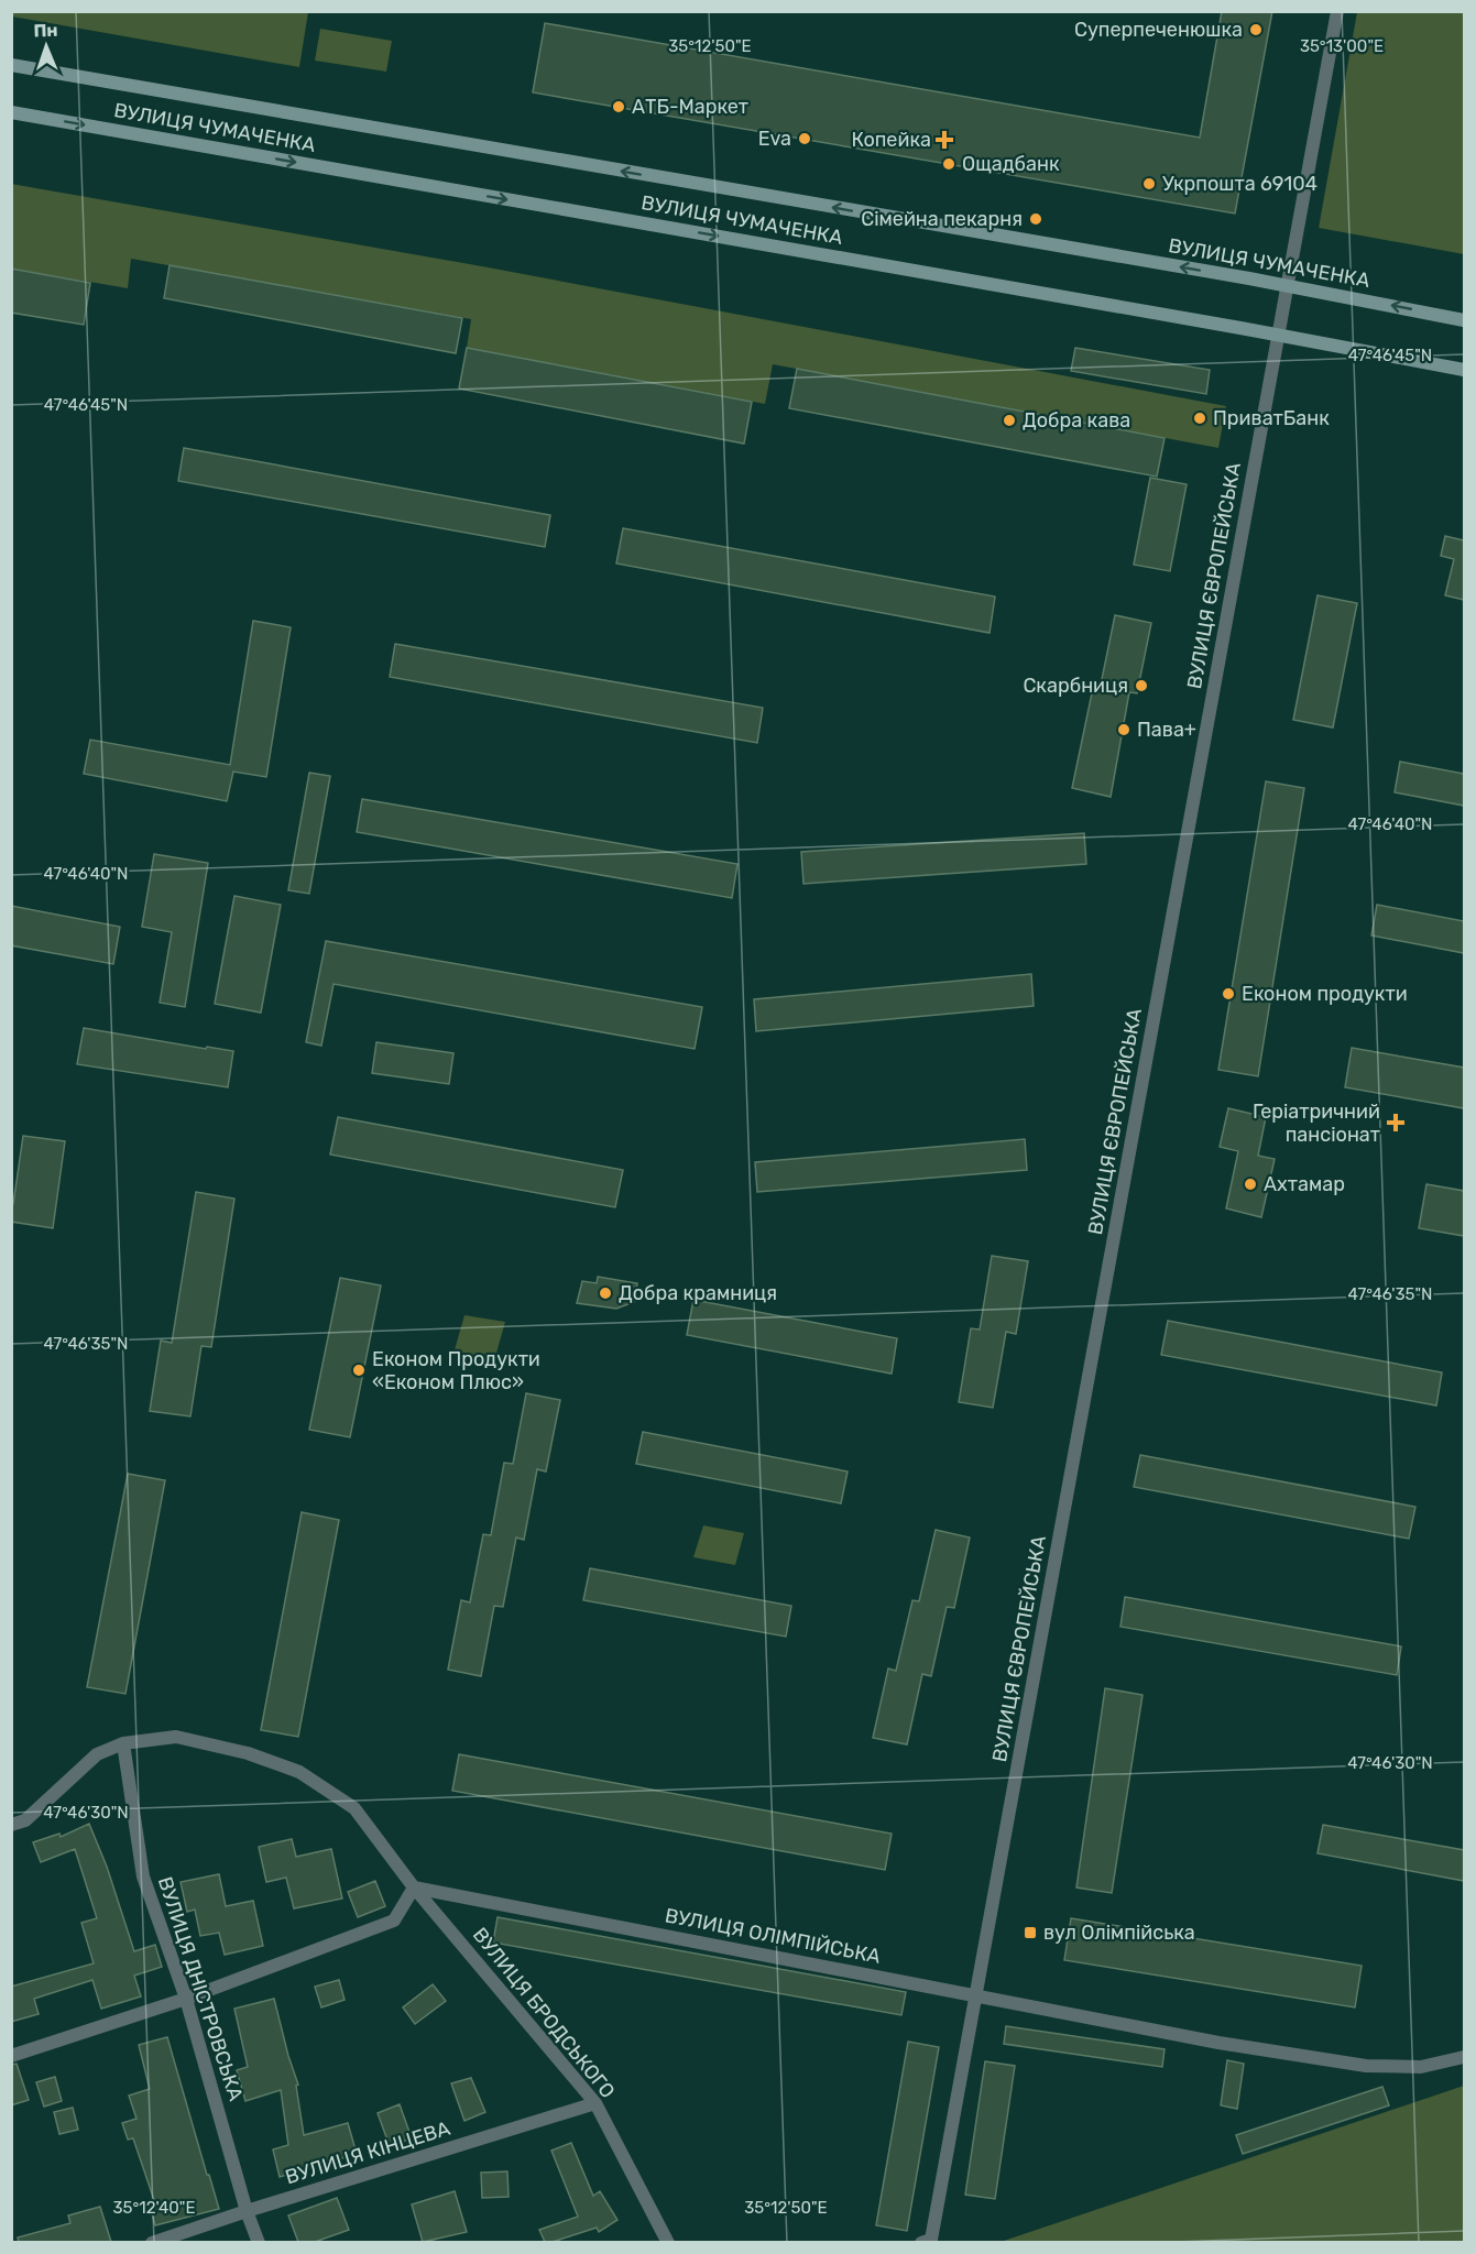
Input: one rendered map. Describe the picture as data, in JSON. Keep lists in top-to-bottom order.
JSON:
{
  "streets": {
    "street": [
      "ВУЛИЦЯ ЧУМАЧЕНКА",
      "ВУЛИЦЯ ЄВРОПЕЙСЬКА",
      "ВУЛИЦЯ ОЛІМПІЙСЬКА",
      "ВУЛИЦЯ ДНІСТРОВСЬКА",
      "ВУЛИЦЯ БРОДСЬКОГО",
      "ВУЛИЦЯ КІНЦЕВА"
    ]
  },
  "crossings": [
    ["ВУЛИЦЯ ЧУМАЧЕНКА", "ВУЛИЦЯ ЄВРОПЕЙСЬКА"],
    ["ВУЛИЦЯ ЄВРОПЕЙСЬКА", "ВУЛИЦЯ ОЛІМПІЙСЬКА"],
    ["ВУЛИЦЯ ОЛІМПІЙСЬКА", "ВУЛИЦЯ БРОДСЬКОГО"],
    ["ВУЛИЦЯ ДНІСТРОВСЬКА", "ВУЛИЦЯ КІНЦЕВА"],
    ["ВУЛИЦЯ БРОДСЬКОГО", "ВУЛИЦЯ КІНЦЕВА"]
  ],
  "places": {
    "other": [
      "Суперпеченюшка",
      "АТБ-Маркет",
      "Eva",
      "Ощадбанк",
      "Укрпошта 69104",
      "Сімейна пекарня",
      "ПриватБанк",
      "Добра кава",
      "Скарбниця",
      "Пава+",
      "Економ продукти",
      "Ахтамар",
      "Добра крамниця",
      "Економ Продукти «Економ Плюс»"
    ],
    "health": ["Копейка", "Геріатричний пансіонат"],
    "transit": ["вул Олімпійська"]
  },
  "north": "top",
  "coordinates": [
    "35°12'50\"E",
    "35°13'00\"E",
    "47°46'45\"N",
    "47°46'40\"N",
    "47°46'35\"N",
    "47°46'30\"N",
    "35°12'40\"E"
  ]
}
